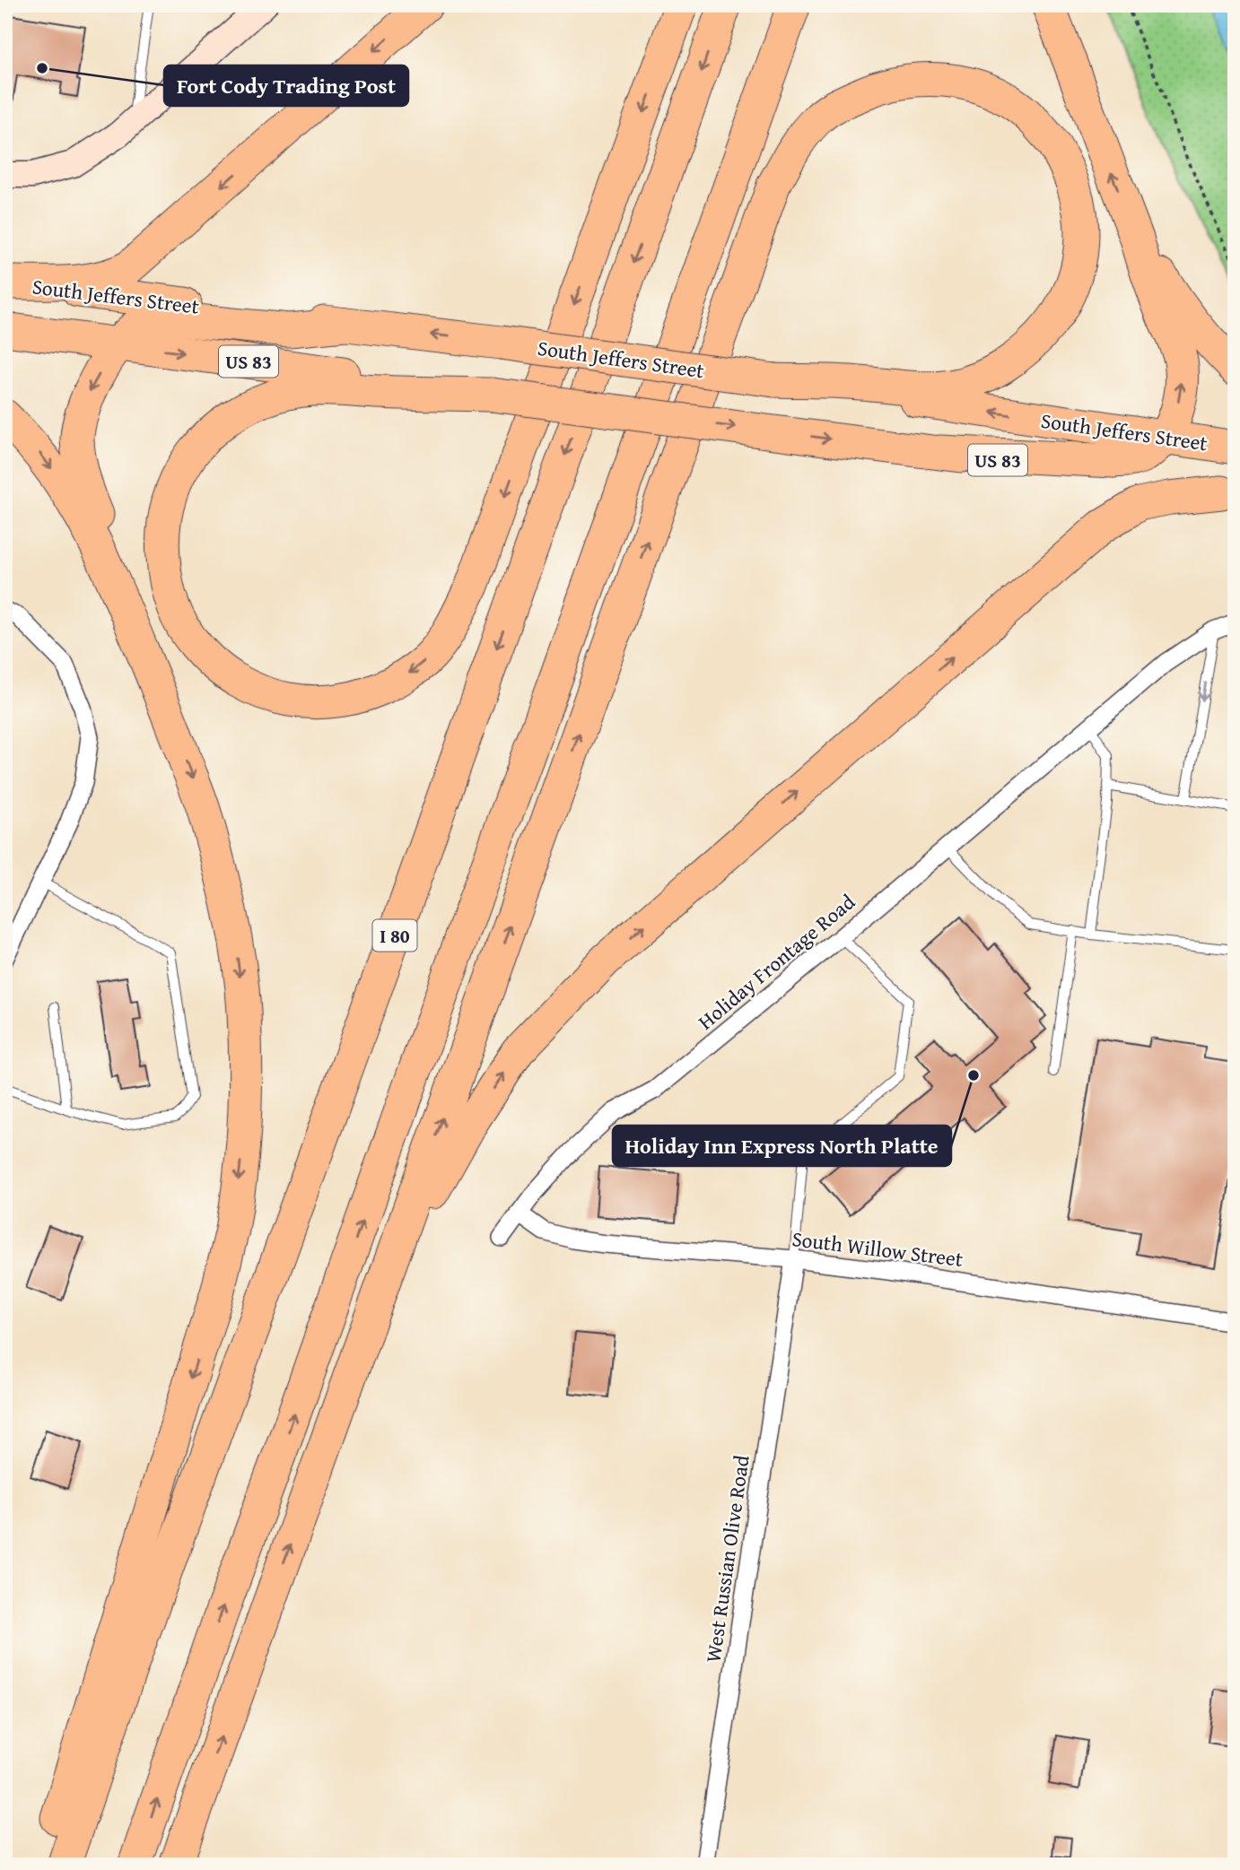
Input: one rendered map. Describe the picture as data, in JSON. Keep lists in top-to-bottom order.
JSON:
{
  "streets": {
    "highway": ["South Jeffers Street", "US 83", "I 80"],
    "street": ["Holiday Frontage Road", "South Willow Street", "West Russian Olive Road"]
  },
  "crossings": [
    ["Holiday Frontage Road", "South Willow Street"],
    ["South Willow Street", "West Russian Olive Road"]
  ],
  "places": ["Fort Cody Trading Post", "Holiday Inn Express North Platte"]
}
